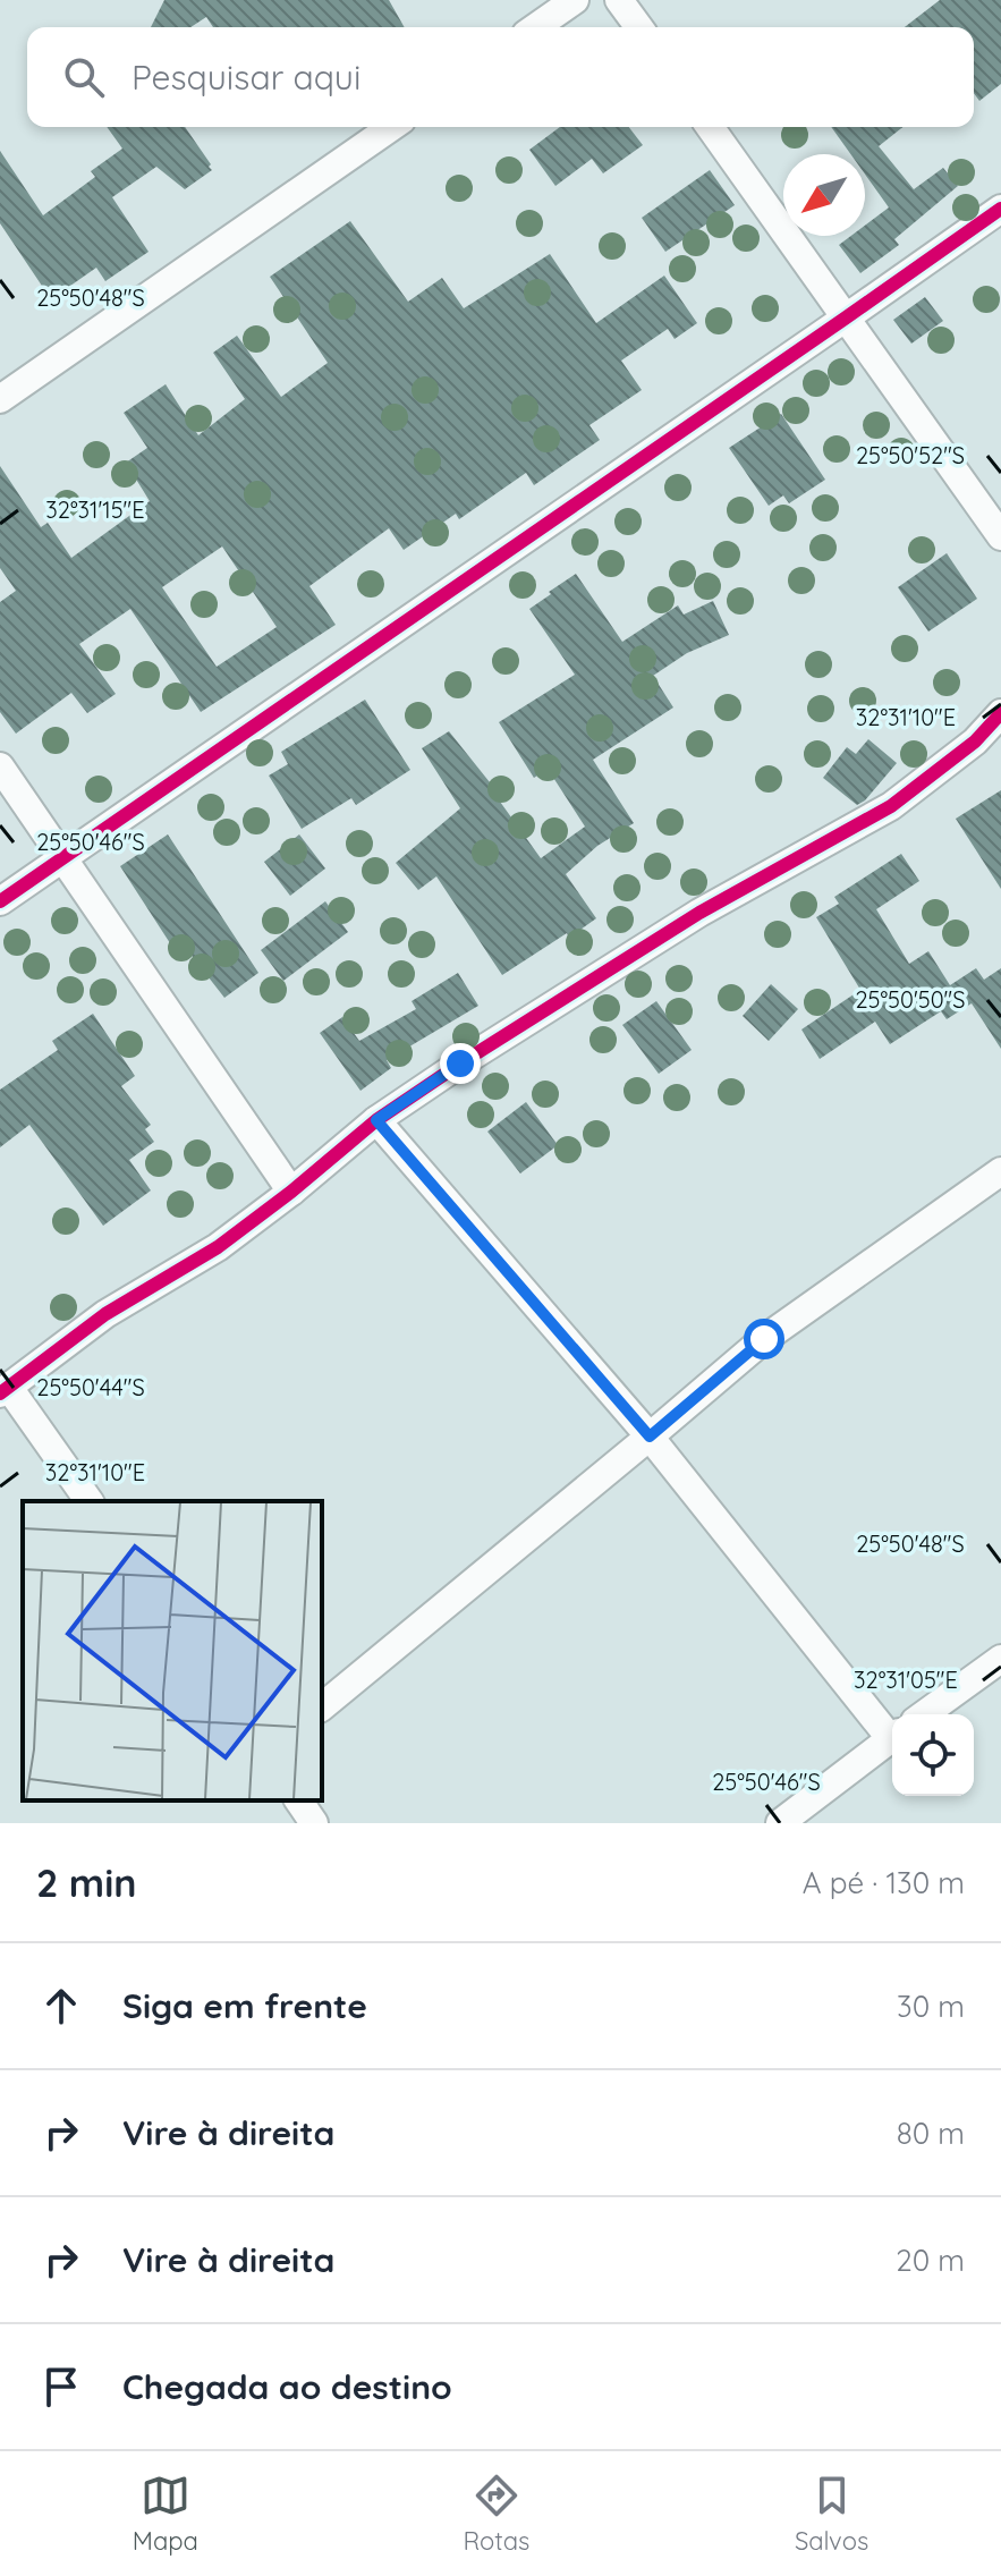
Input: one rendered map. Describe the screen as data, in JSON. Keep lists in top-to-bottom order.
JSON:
{
  "north": "bottom left",
  "page": {
    "search": "Pesquisar aqui",
    "heading": ["2 min", "A pé · 130 m"],
    "list": [
      ["Siga em frente", "30 m"],
      ["Vire à direita", "80 m"],
      ["Vire à direita", "20 m"],
      "Chegada ao destino"
    ],
    "nav": ["Mapa", "Rotas", "Salvos"]
  },
  "coordinates": [
    "25°50'48\"S",
    "25°50'52\"S",
    "32°31'15\"E",
    "32°31'10\"E",
    "25°50'46\"S",
    "25°50'50\"S",
    "25°50'44\"S",
    "32°31'05\"E"
  ]
}
